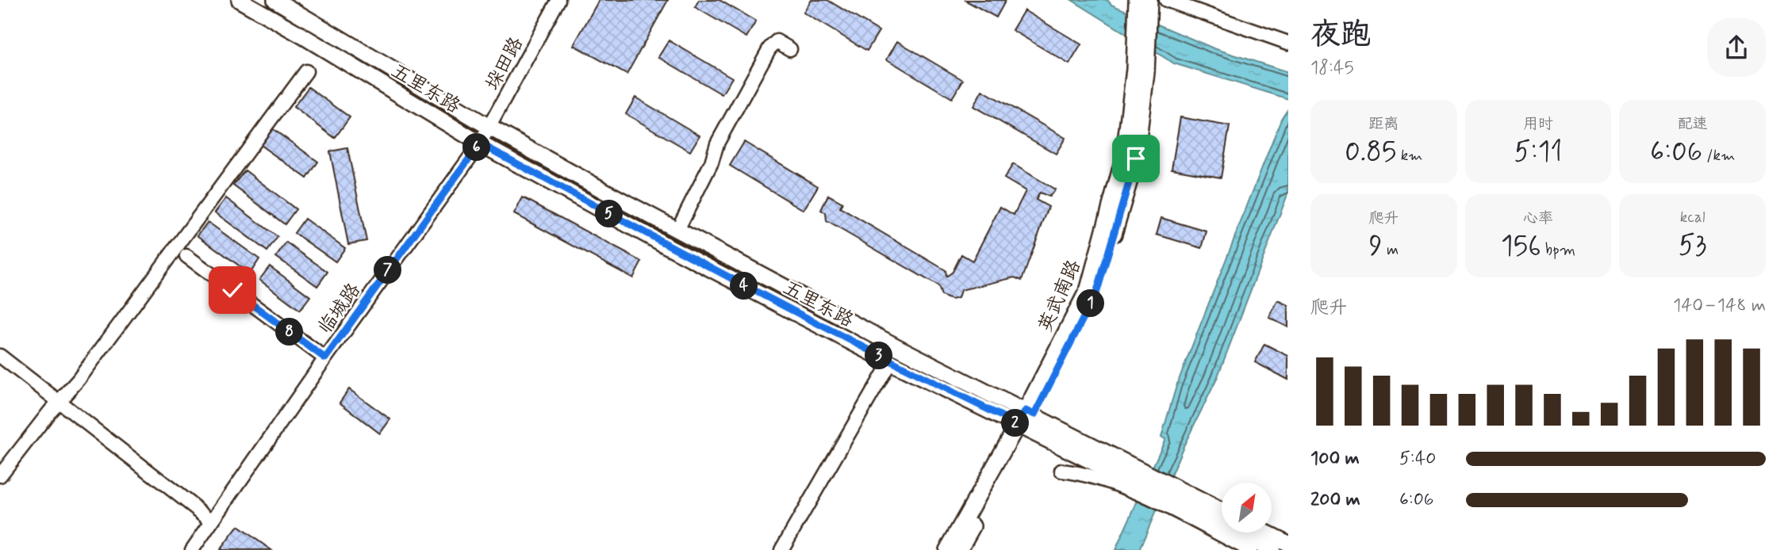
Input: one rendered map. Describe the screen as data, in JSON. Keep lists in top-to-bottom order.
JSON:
{
  "streets": {
    "main road": ["五里东路", "英武南路"],
    "street": ["垛田路", "临城路"]
  },
  "crossings": [
    ["垛田路", "五里东路"],
    ["垛田路", "临城路"],
    ["五里东路", "英武南路"],
    ["五里东路", "临城路"]
  ],
  "north": "top right",
  "page": {
    "heading": ["夜跑", "18:45"],
    "stats": [
      ["距离", "0.85 km"],
      ["用时", "5:11"],
      ["配速", "6:06 /km"],
      ["爬升", "9 m"],
      ["心率", "156 bpm"],
      ["kcal", "53"]
    ],
    "pins": [
      "6",
      "5",
      "7",
      "4",
      "1",
      "8",
      "3",
      "2"
    ],
    "chart": ["爬升", "140–148 m"],
    "list": [
      {
        "name": "100 m",
        "note": "5:40"
      },
      {
        "name": "200 m",
        "note": "6:06"
      }
    ]
  }
}
